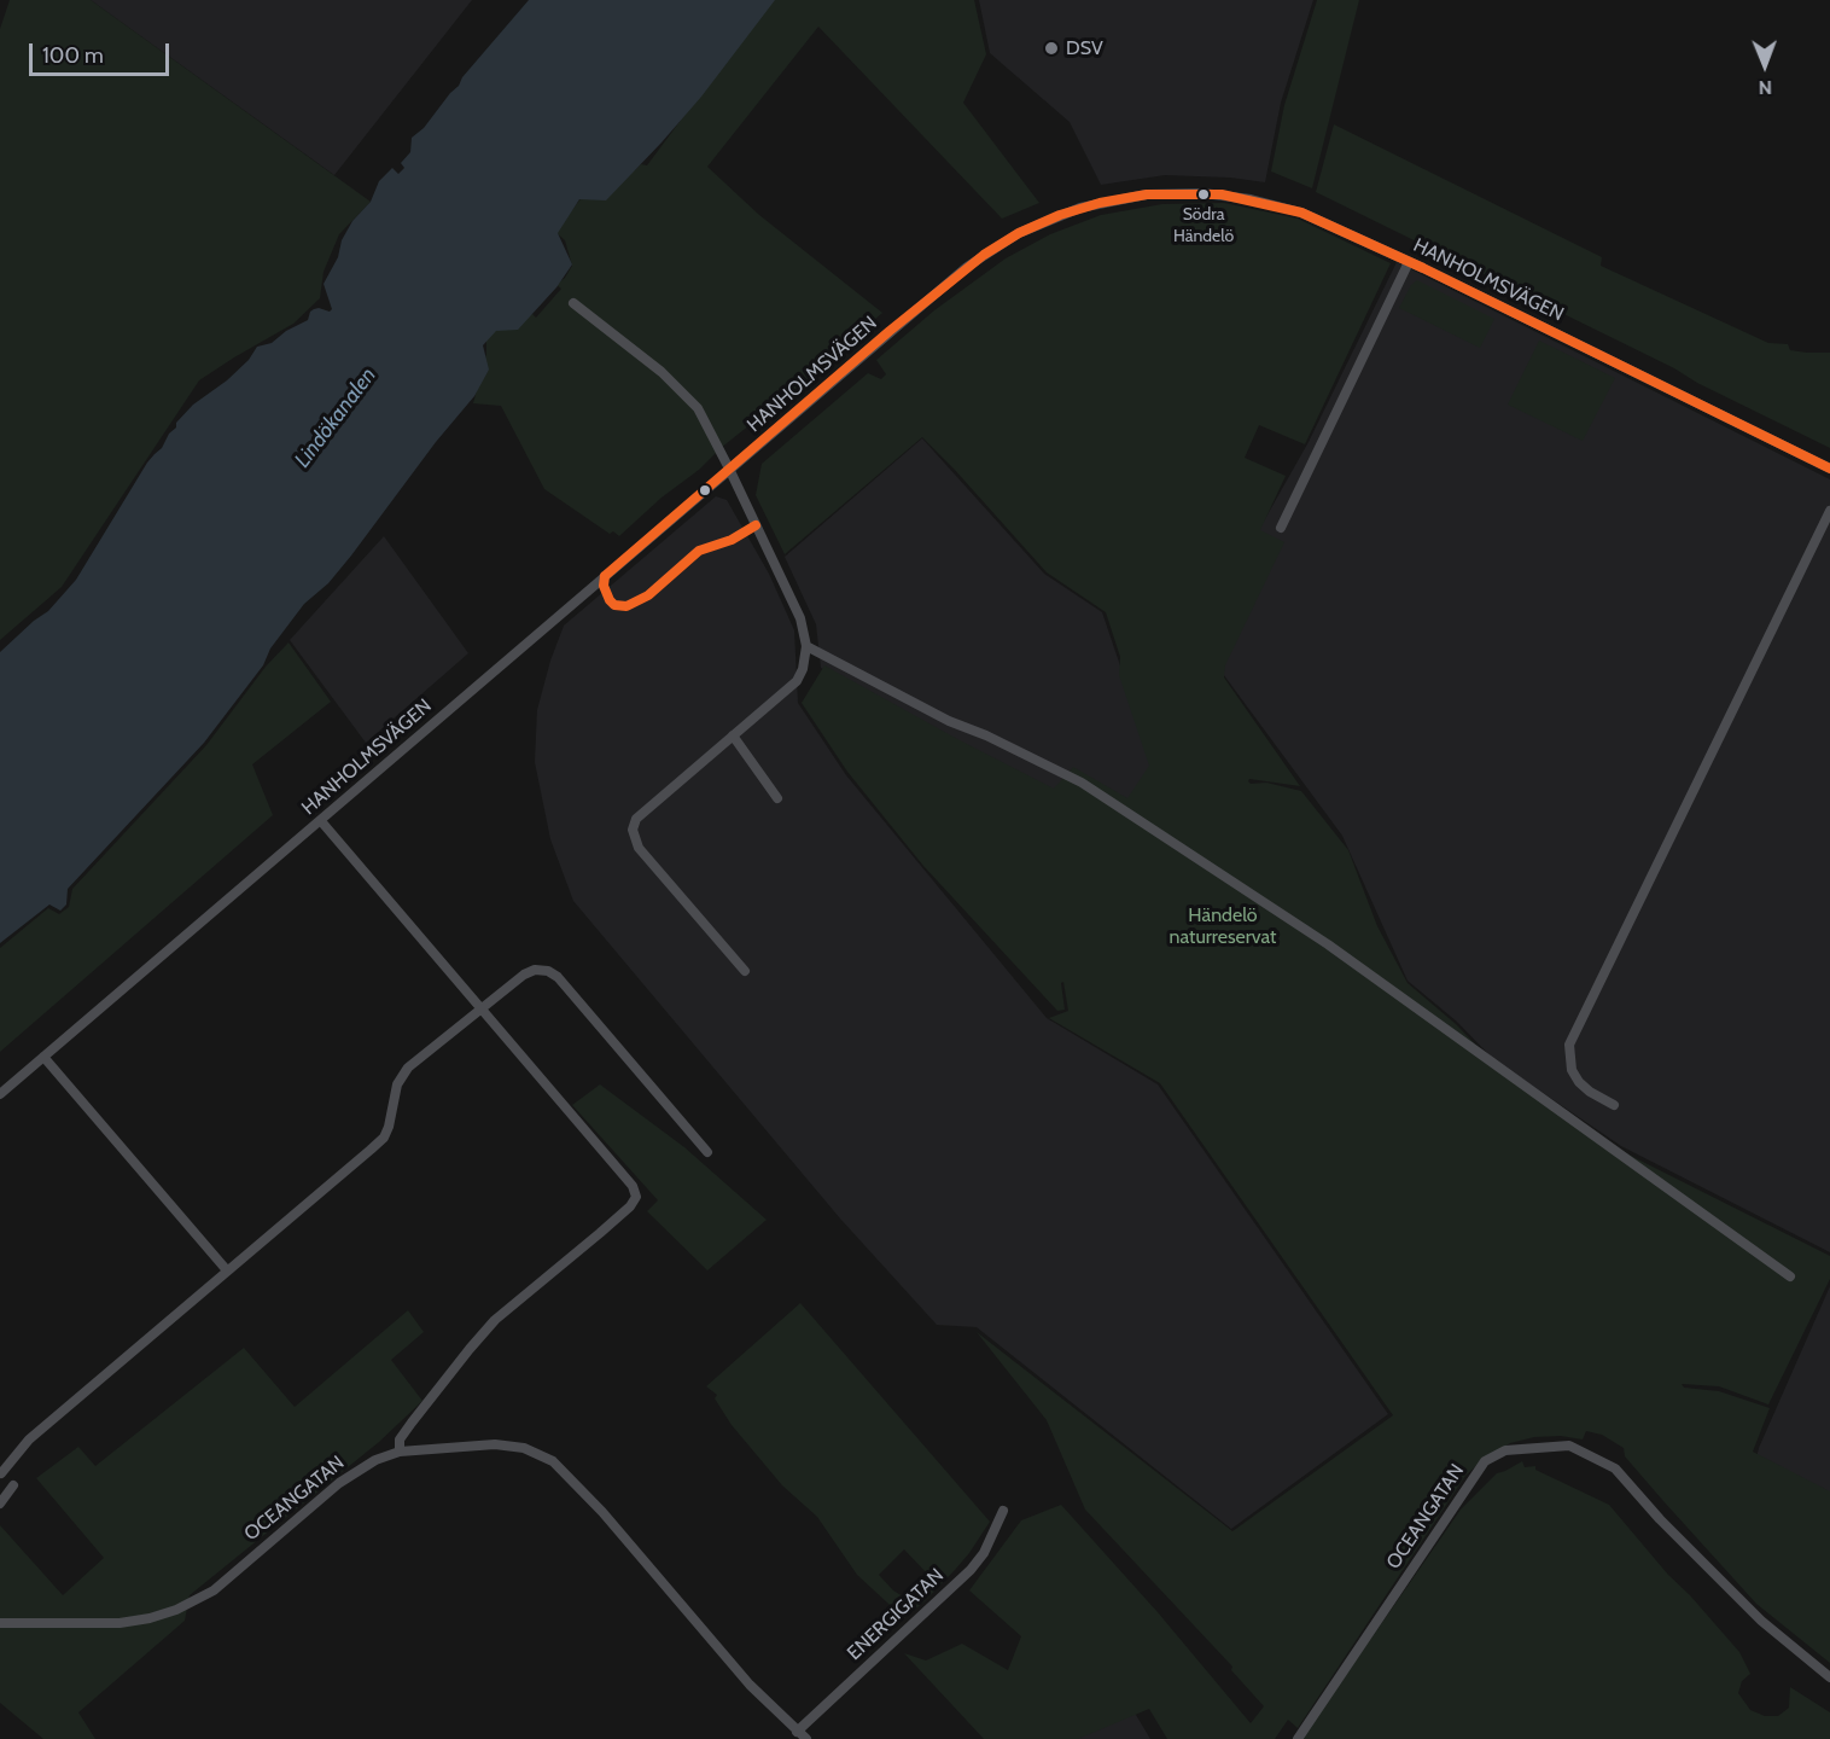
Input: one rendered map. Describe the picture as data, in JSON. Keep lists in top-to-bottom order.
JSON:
{
  "streets": {
    "street": ["HANHOLMSVÄGEN", "OCEANGATAN", "ENERGIGATAN"]
  },
  "crossings": [
    ["OCEANGATAN", "ENERGIGATAN"]
  ],
  "water": ["Lindökanalen"],
  "parks": ["Händelö naturreservat"],
  "places": ["DSV", "Södra Händelö"],
  "scale_bar": "100 m",
  "north": "bottom"
}
